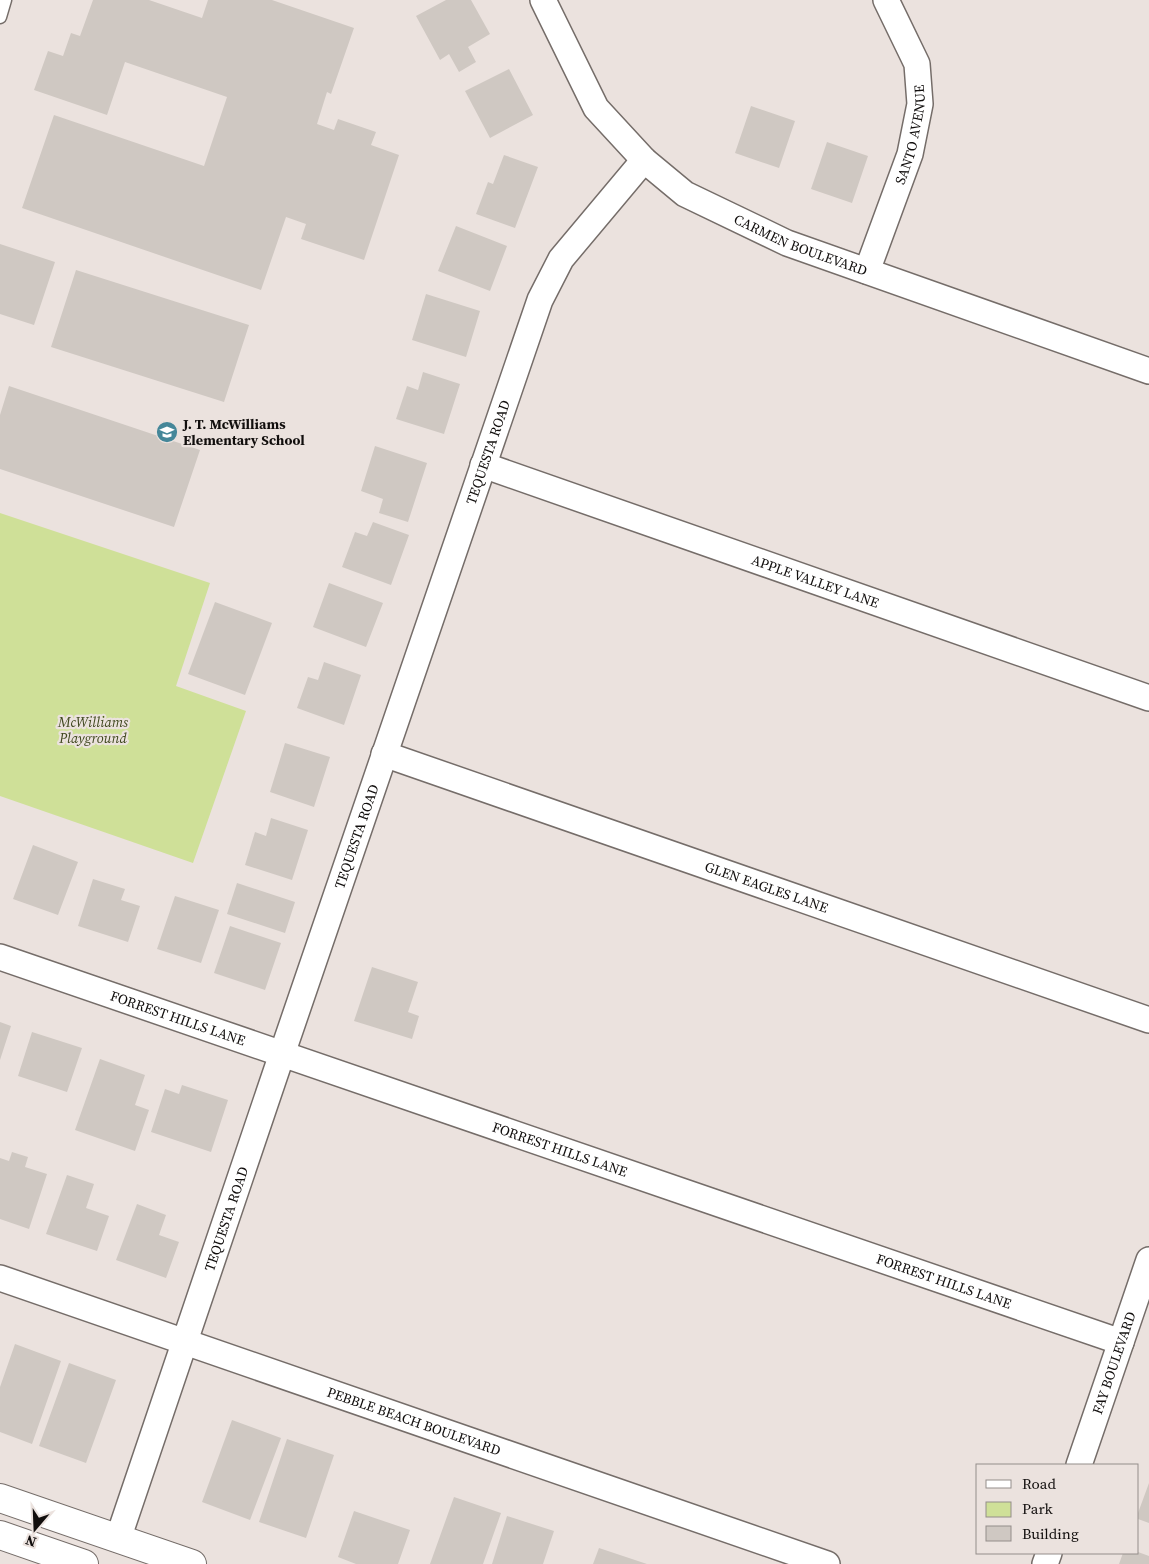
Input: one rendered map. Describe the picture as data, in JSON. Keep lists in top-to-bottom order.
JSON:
{
  "streets": {
    "street": [
      "SANTO AVENUE",
      "CARMEN BOULEVARD",
      "TEQUESTA ROAD",
      "APPLE VALLEY LANE",
      "GLEN EAGLES LANE",
      "FORREST HILLS LANE",
      "FAY BOULEVARD",
      "PEBBLE BEACH BOULEVARD"
    ]
  },
  "crossings": [
    ["SANTO AVENUE", "CARMEN BOULEVARD"],
    ["CARMEN BOULEVARD", "TEQUESTA ROAD"],
    ["TEQUESTA ROAD", "APPLE VALLEY LANE"],
    ["TEQUESTA ROAD", "GLEN EAGLES LANE"],
    ["TEQUESTA ROAD", "FORREST HILLS LANE"],
    ["TEQUESTA ROAD", "PEBBLE BEACH BOULEVARD"],
    ["FORREST HILLS LANE", "FAY BOULEVARD"]
  ],
  "parks": ["McWilliams Playground"],
  "places": {
    "school or university": ["J. T. McWilliams Elementary School"]
  },
  "legend": ["Road", "Park", "Building"],
  "north": "bottom"
}
